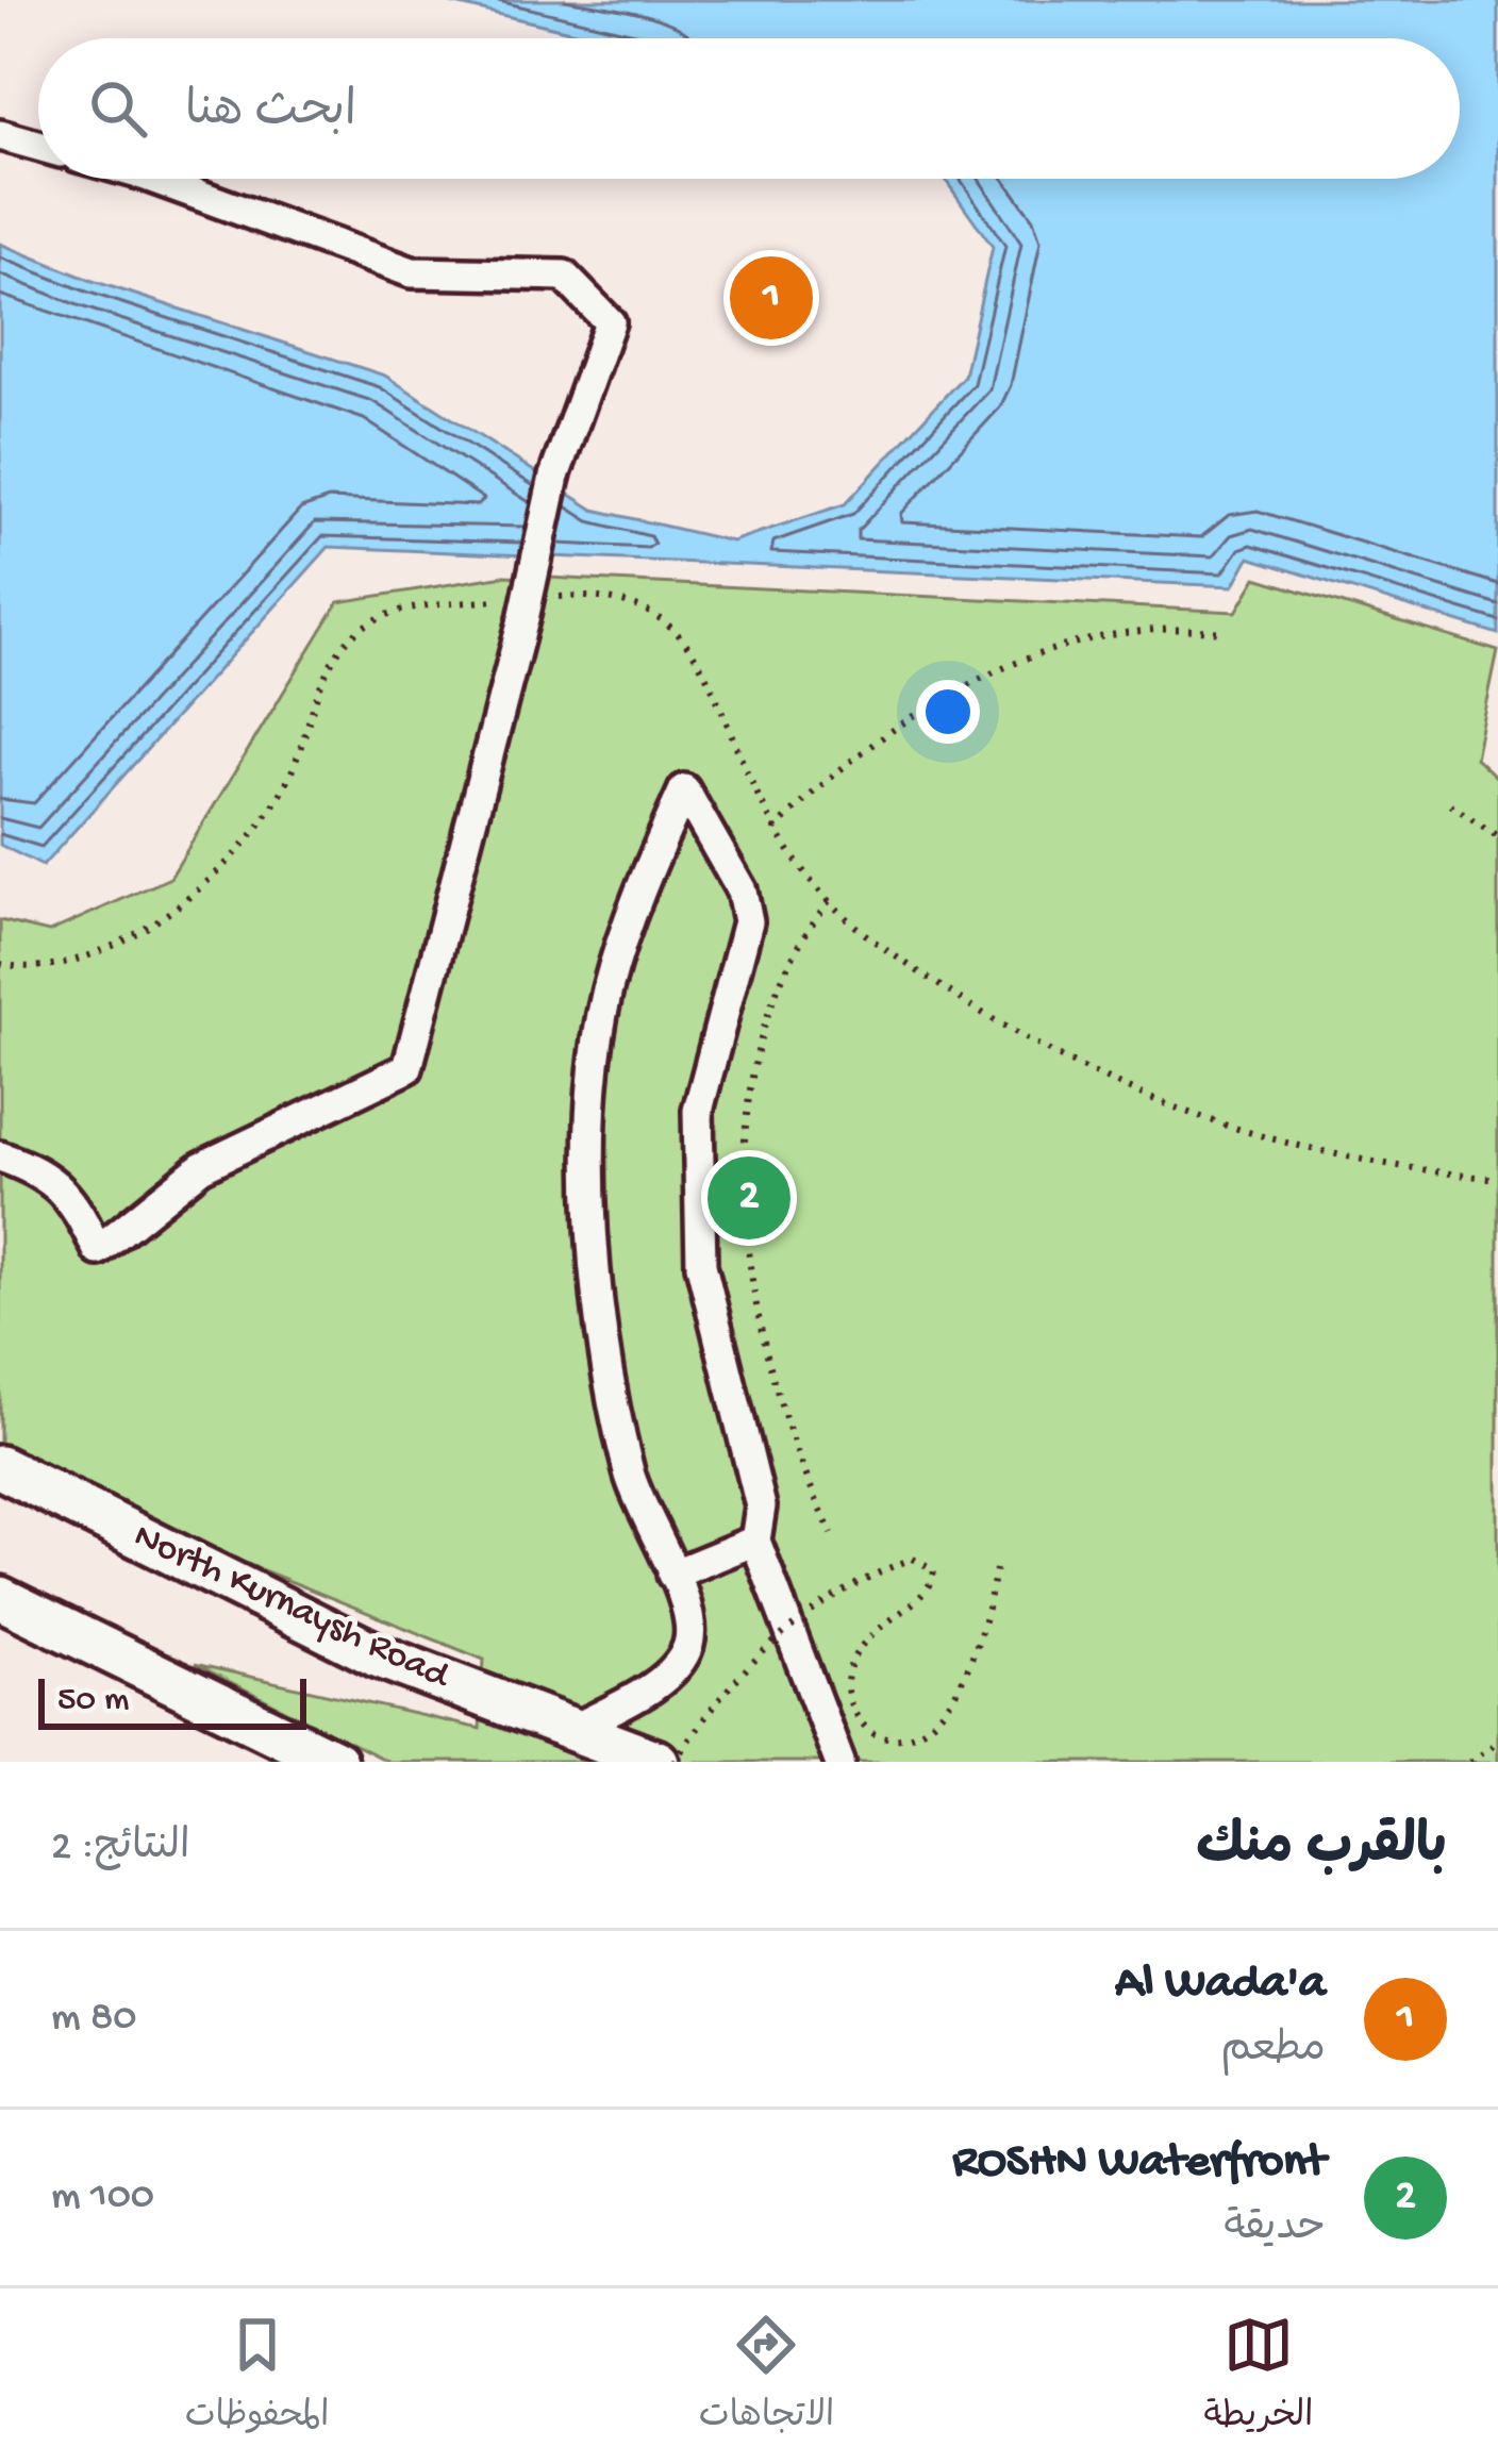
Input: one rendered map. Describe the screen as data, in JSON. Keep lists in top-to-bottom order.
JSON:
{
  "streets": {
    "main road": ["North Kurnaysh Road"]
  },
  "scale_bar": "50 m",
  "page": {
    "search": "ابحث هنا",
    "pins": ["1", "2"],
    "scale": "50 m",
    "heading": ["بالقرب منك", "النتائج: 2"],
    "list": [
      {
        "mark": "1",
        "name": "Al Wada'a",
        "note": "مطعم",
        "value": "80 m"
      },
      {
        "mark": "2",
        "name": "ROSHN Waterfront",
        "note": "حديقة",
        "value": "100 m"
      }
    ],
    "nav": ["الخريطة", "الاتجاهات", "المحفوظات"]
  }
}
